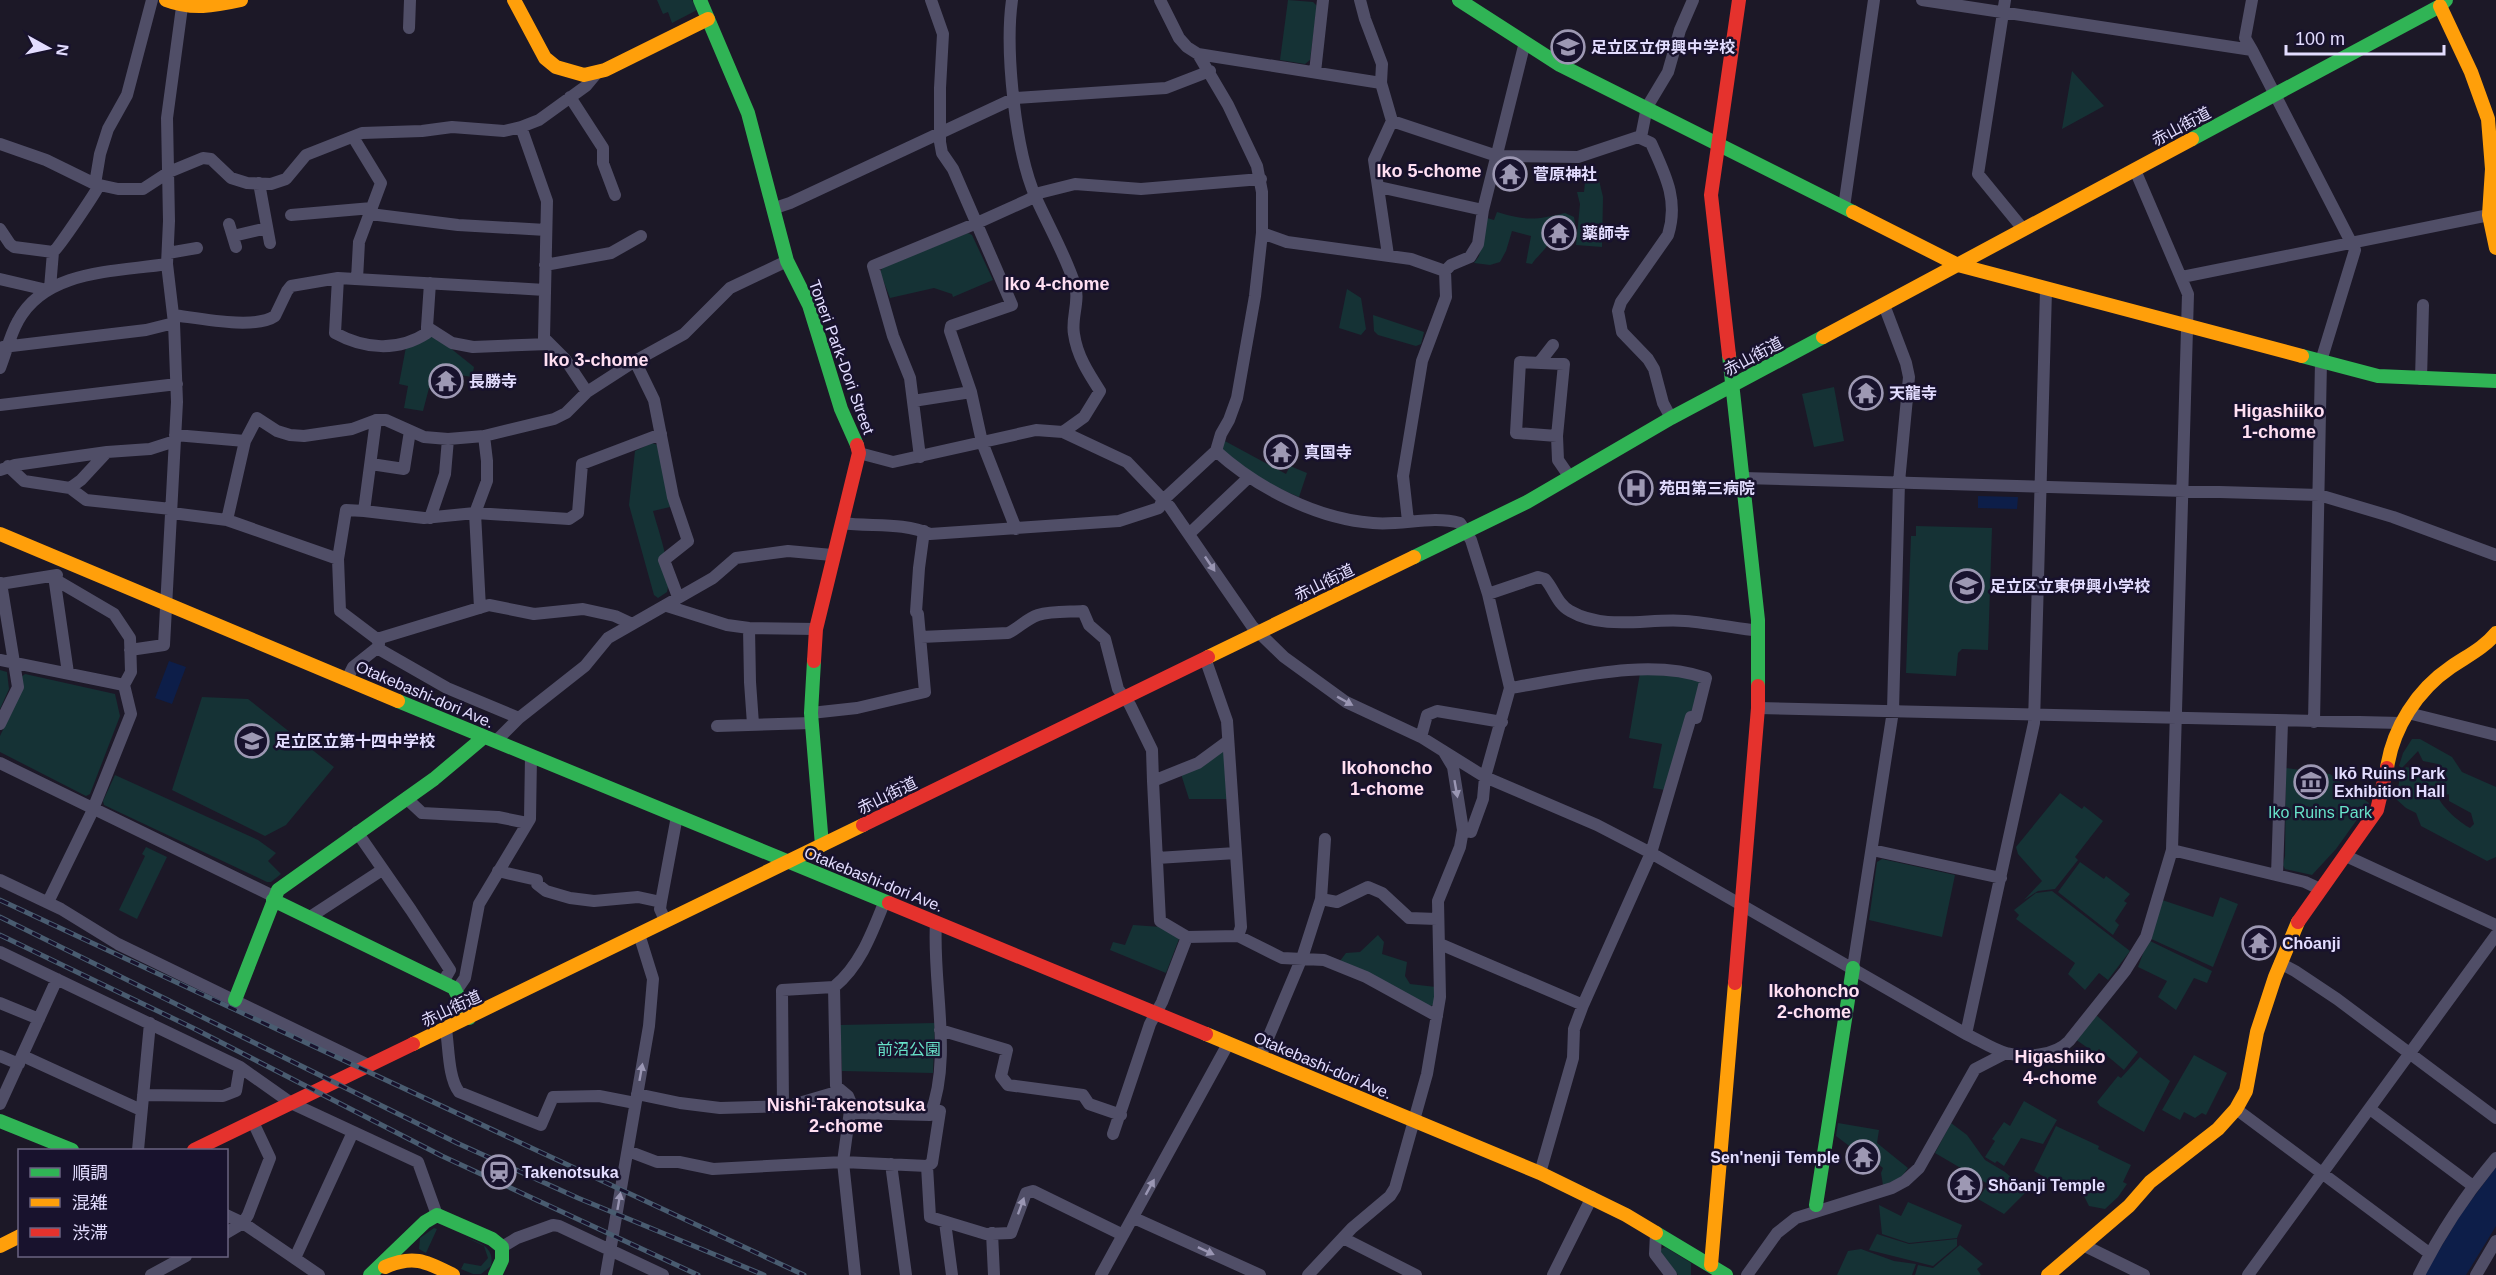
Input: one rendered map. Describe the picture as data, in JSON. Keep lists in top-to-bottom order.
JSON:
{
  "streets": {
    "street": ["赤山街道", "Toneri Park-Dori Street", "Otakebashi-dori Ave."]
  },
  "crossings": [
    ["赤山街道", "Toneri Park-Dori Street"],
    ["赤山街道", "Otakebashi-dori Ave."]
  ],
  "districts": [
    "Iko 5-chome",
    "Iko 4-chome",
    "Iko 3-chome",
    "Higashiiko 1-chome",
    "Ikohoncho 1-chome",
    "Ikohoncho 2-chome",
    "Higashiiko 4-chome",
    "Nishi-Takenotsuka 2-chome"
  ],
  "parks": ["Iko Ruins Park", "前沼公園"],
  "places": {
    "school or university": ["足立区立伊興中学校", "足立区立東伊興小学校", "足立区立第十四中学校"],
    "temple": [
      "菅原神社",
      "薬師寺",
      "長勝寺",
      "天龍寺",
      "真国寺",
      "Chōanji",
      "Sen'nenji Temple",
      "Shōanji Temple"
    ],
    "hospital": ["苑田第三病院"],
    "museum": ["Ikō Ruins Park Exhibition Hall"],
    "station": ["Takenotsuka"]
  },
  "legend": ["順調", "混雑", "渋滞"],
  "scale_bar": "100 m",
  "north": "right"
}
